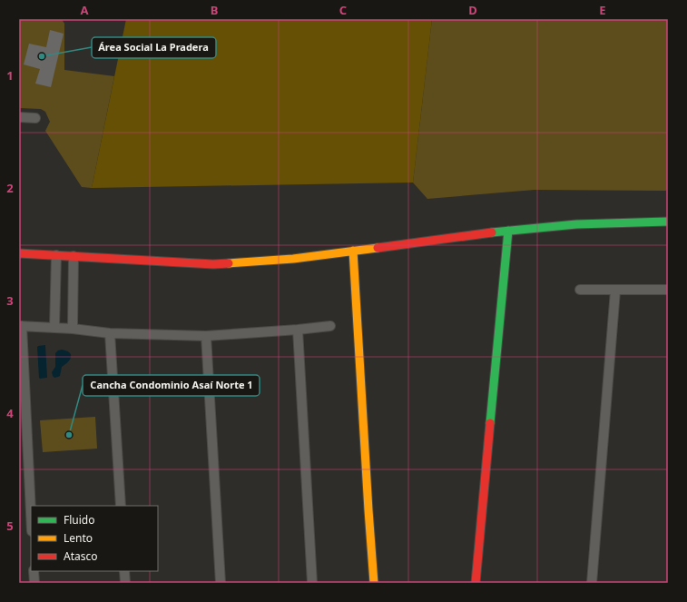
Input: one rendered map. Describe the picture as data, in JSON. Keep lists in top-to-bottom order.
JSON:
{
  "places": ["Área Social La Pradera", "Cancha Condominio Asaí Norte 1"],
  "legend": ["Fluido", "Lento", "Atasco"],
  "grid": {
    "columns": [
      "A",
      "B",
      "C",
      "D",
      "E"
    ],
    "rows": [
      "1",
      "2",
      "3",
      "4",
      "5"
    ]
  }
}
